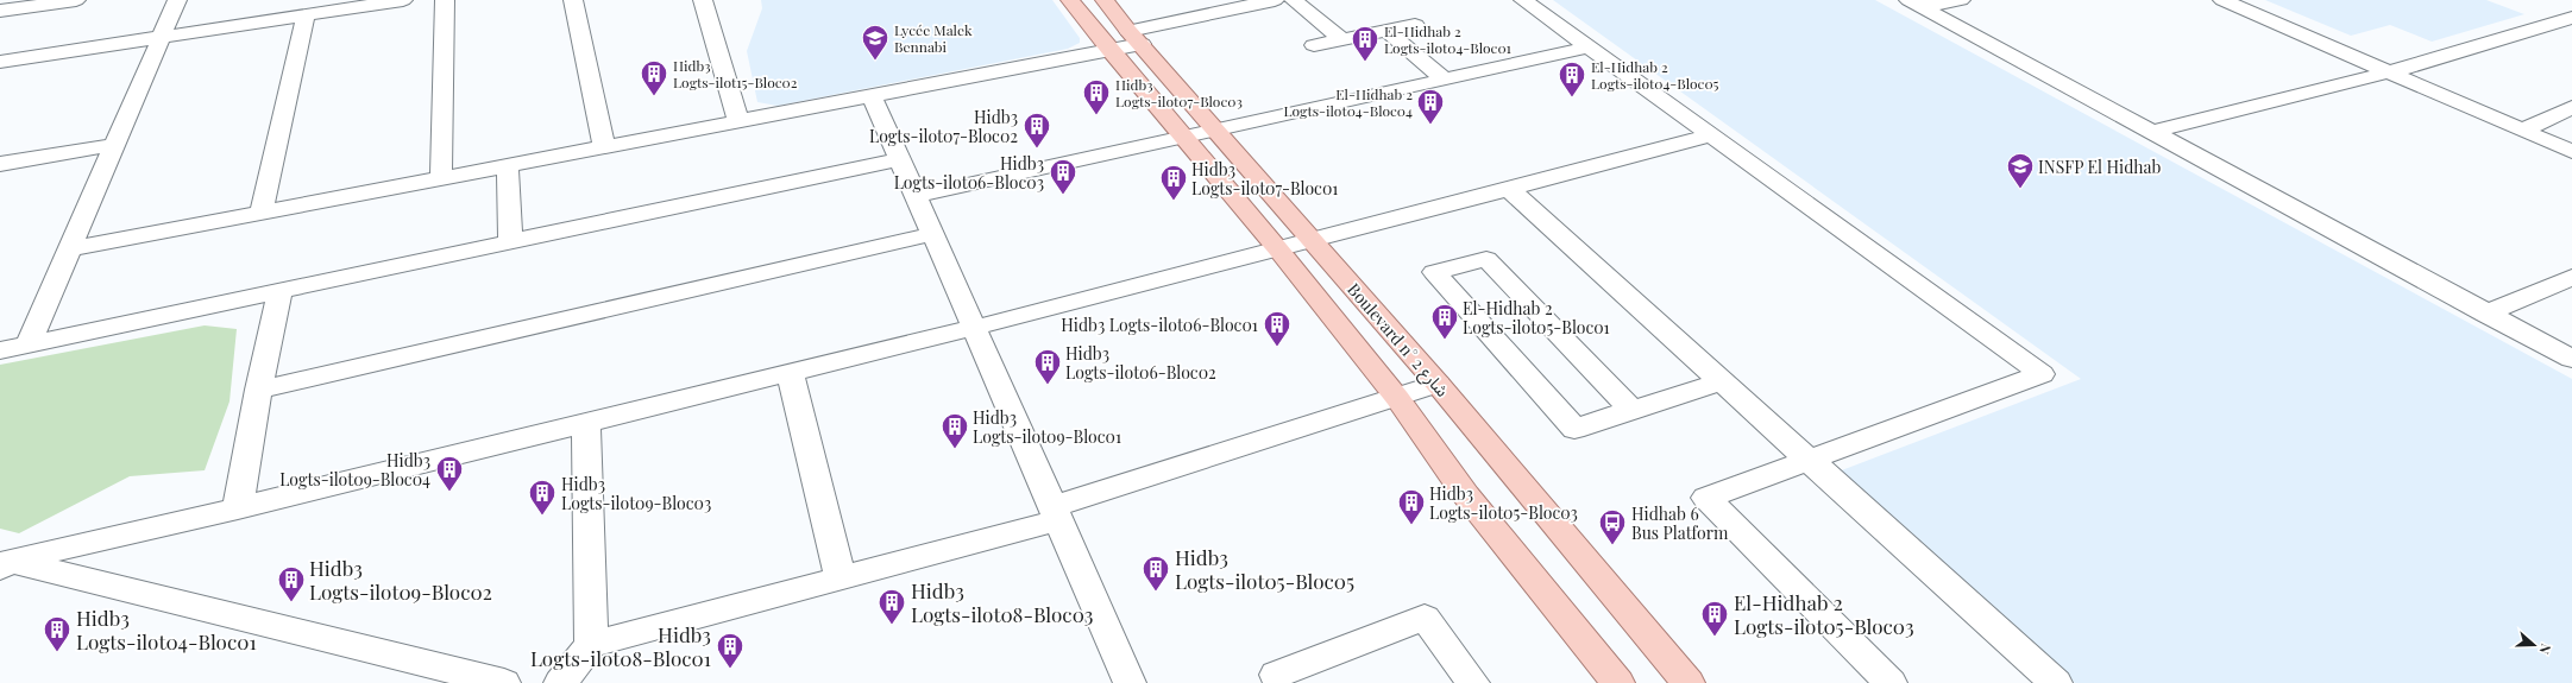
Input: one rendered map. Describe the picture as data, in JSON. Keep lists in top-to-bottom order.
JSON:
{
  "streets": {
    "main road": ["Boulevard n° شارع 2"]
  },
  "places": {
    "school or university": ["Lycée Malek Bennabi", "INSFP El Hidhab"],
    "building": [
      "El-Hidhab 2 Logts-ilot04-Bloc01",
      "Hidb3 Logts-ilot15-Bloc02",
      "El-Hidhab 2 Logts-ilot04-Bloc05",
      "Hidb3 Logts-ilot07-Bloc03",
      "El-Hidhab 2 Logts-ilot04-Bloc04",
      "Hidb3 Logts-ilot07-Bloc02",
      "Hidb3 Logts-ilot06-Bloc03",
      "Hidb3 Logts-ilot07-Bloc01",
      "El-Hidhab 2 Logts-ilot05-Bloc01",
      "Hidb3 Logts-ilot06-Bloc01",
      "Hidb3 Logts-ilot06-Bloc02",
      "Hidb3 Logts-ilot09-Bloc01",
      "Hidb3 Logts-ilot09-Bloc04",
      "Hidb3 Logts-ilot09-Bloc03",
      "Hidb3 Logts-ilot05-Bloc03",
      "Hidb3 Logts-ilot05-Bloc05",
      "Hidb3 Logts-ilot09-Bloc02",
      "Hidb3 Logts-ilot08-Bloc03",
      "El-Hidhab 2 Logts-ilot05-Bloc03",
      "Hidb3 Logts-ilot04-Bloc01",
      "Hidb3 Logts-ilot08-Bloc01"
    ],
    "bus stop": ["Hidhab 6 Bus Platform"]
  },
  "north": "right"
}
